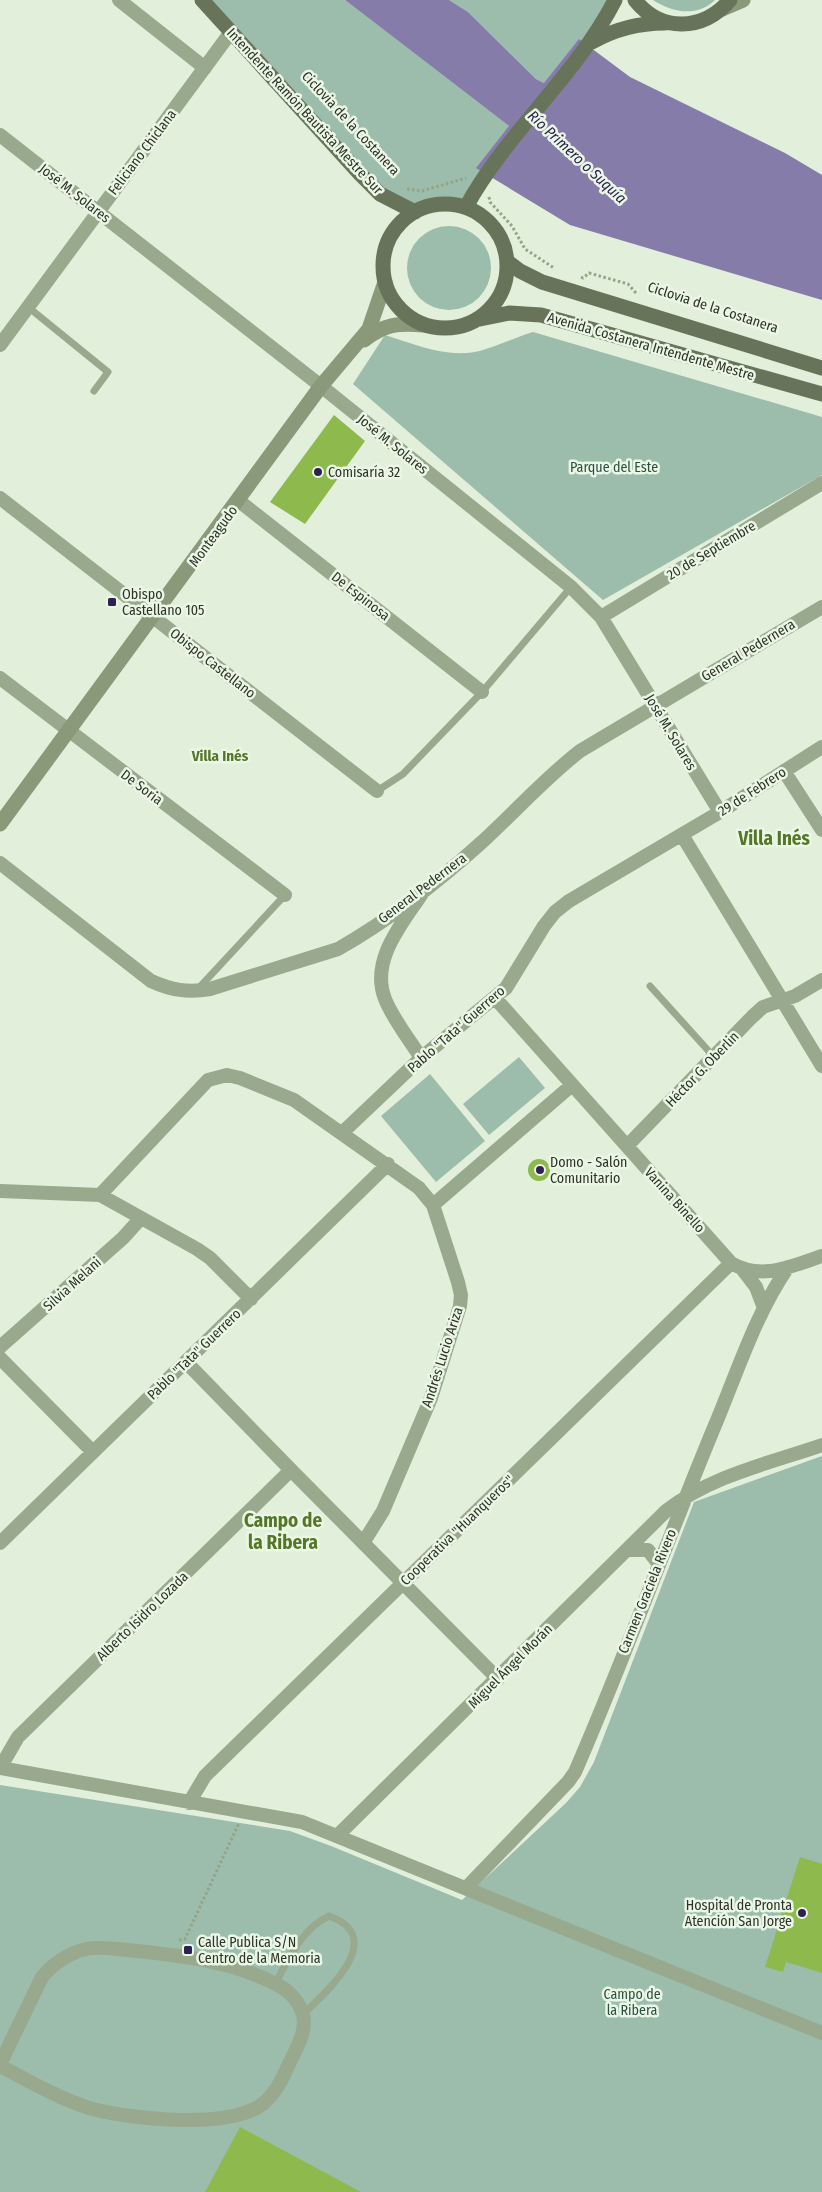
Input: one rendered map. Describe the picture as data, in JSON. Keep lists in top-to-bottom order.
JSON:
{
  "streets": {
    "main road": ["Intendente Ramón Bautista Mestre Sur", "Avenida Costanera Intendente Mestre"],
    "street": [
      "Feliciano Chiclana",
      "José M. Solares",
      "Monteagudo",
      "20 de Septiembre",
      "De Espinosa",
      "General Pedernera",
      "Obispo Castellano",
      "De Soria",
      "29 de Febrero",
      "Pablo \"Tata\" Guerrero",
      "Héctor G. Oberlin",
      "Vanina Binello",
      "Silvia Melani",
      "Andrés Lucio Ariza",
      "Cooperativa \"Huanqueros\"",
      "Carmen Graciela Rivero",
      "Alberto Isidro Lozada",
      "Miguel Ángel Morán"
    ],
    "path": ["Ciclovia de la Costanera"]
  },
  "crossings": [
    ["Intendente Ramón Bautista Mestre Sur", "Feliciano Chiclana"],
    ["Intendente Ramón Bautista Mestre Sur", "Avenida Costanera Intendente Mestre"],
    ["Intendente Ramón Bautista Mestre Sur", "Monteagudo"],
    ["Feliciano Chiclana", "José M. Solares"],
    ["José M. Solares", "Monteagudo"],
    ["José M. Solares", "20 de Septiembre"],
    ["José M. Solares", "General Pedernera"],
    ["José M. Solares", "29 de Febrero"],
    ["Avenida Costanera Intendente Mestre", "Monteagudo"],
    ["Monteagudo", "De Espinosa"],
    ["Monteagudo", "Obispo Castellano"],
    ["Monteagudo", "De Soria"],
    ["29 de Febrero", "Pablo \"Tata\" Guerrero"],
    ["Pablo \"Tata\" Guerrero", "Vanina Binello"],
    ["Pablo \"Tata\" Guerrero", "Andrés Lucio Ariza"],
    ["Héctor G. Oberlin", "Vanina Binello"],
    ["Vanina Binello", "Cooperativa \"Huanqueros\""],
    ["Vanina Binello", "Carmen Graciela Rivero"],
    ["Carmen Graciela Rivero", "Miguel Ángel Morán"]
  ],
  "districts": ["Villa Inés", "Villa Inés", "Campo de la Ribera"],
  "water": ["Río Primero o Suquía"],
  "parks": ["Parque del Este", "Campo de la Ribera"],
  "places": {
    "other": ["Comisaría 32", "Domo - Salón Comunitario", "Hospital de Pronta Atención San Jorge"],
    "transit": ["Obispo Castellano 105", "Calle Publica S/N Centro de la Memoria"]
  }
}
